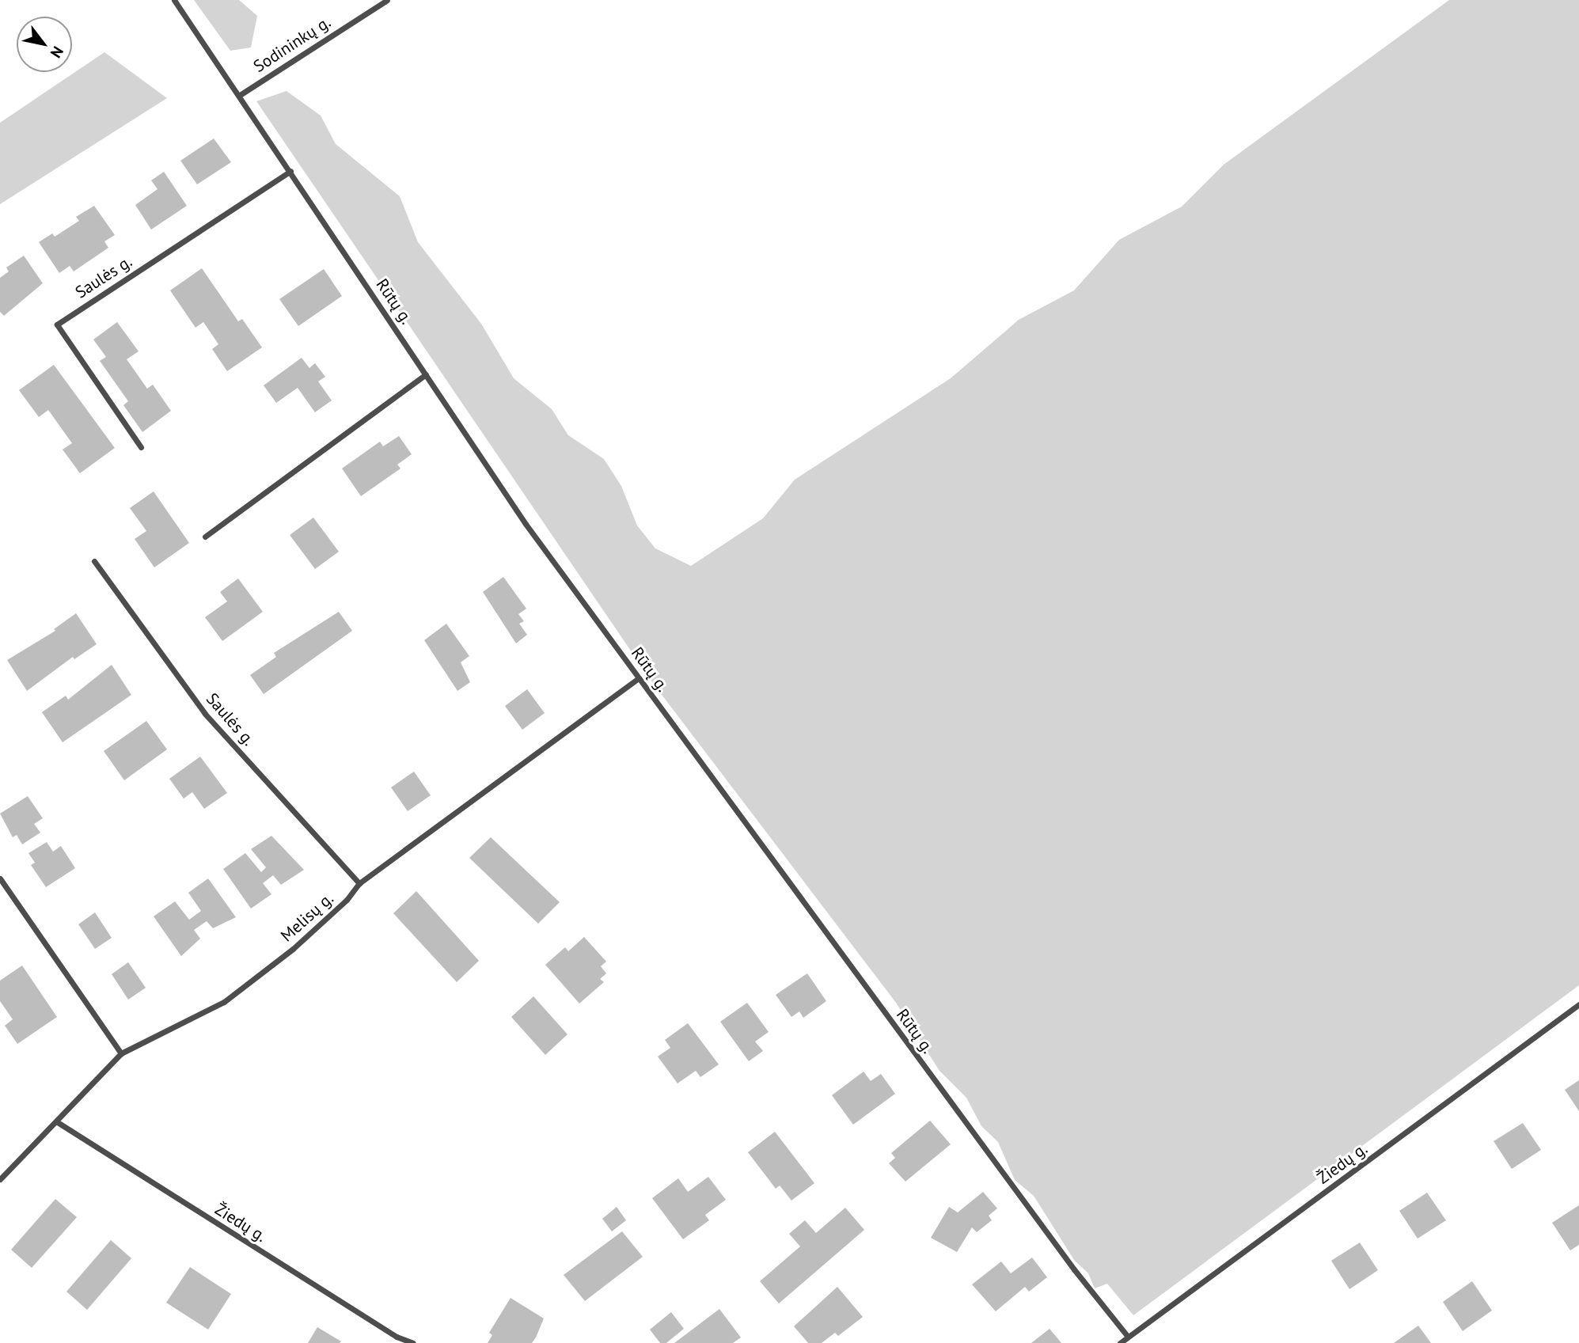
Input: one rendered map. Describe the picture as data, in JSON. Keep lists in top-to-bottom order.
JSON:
{
  "streets": {
    "street": [
      "Sodininkų g.",
      "Saulės g.",
      "Rūtų g.",
      "Melisų g.",
      "Žiedų g."
    ]
  },
  "crossings": [
    ["Sodininkų g.", "Rūtų g."],
    ["Saulės g.", "Rūtų g."],
    ["Saulės g.", "Melisų g."],
    ["Rūtų g.", "Melisų g."],
    ["Rūtų g.", "Žiedų g."],
    ["Melisų g.", "Žiedų g."]
  ],
  "north": "bottom right"
}
